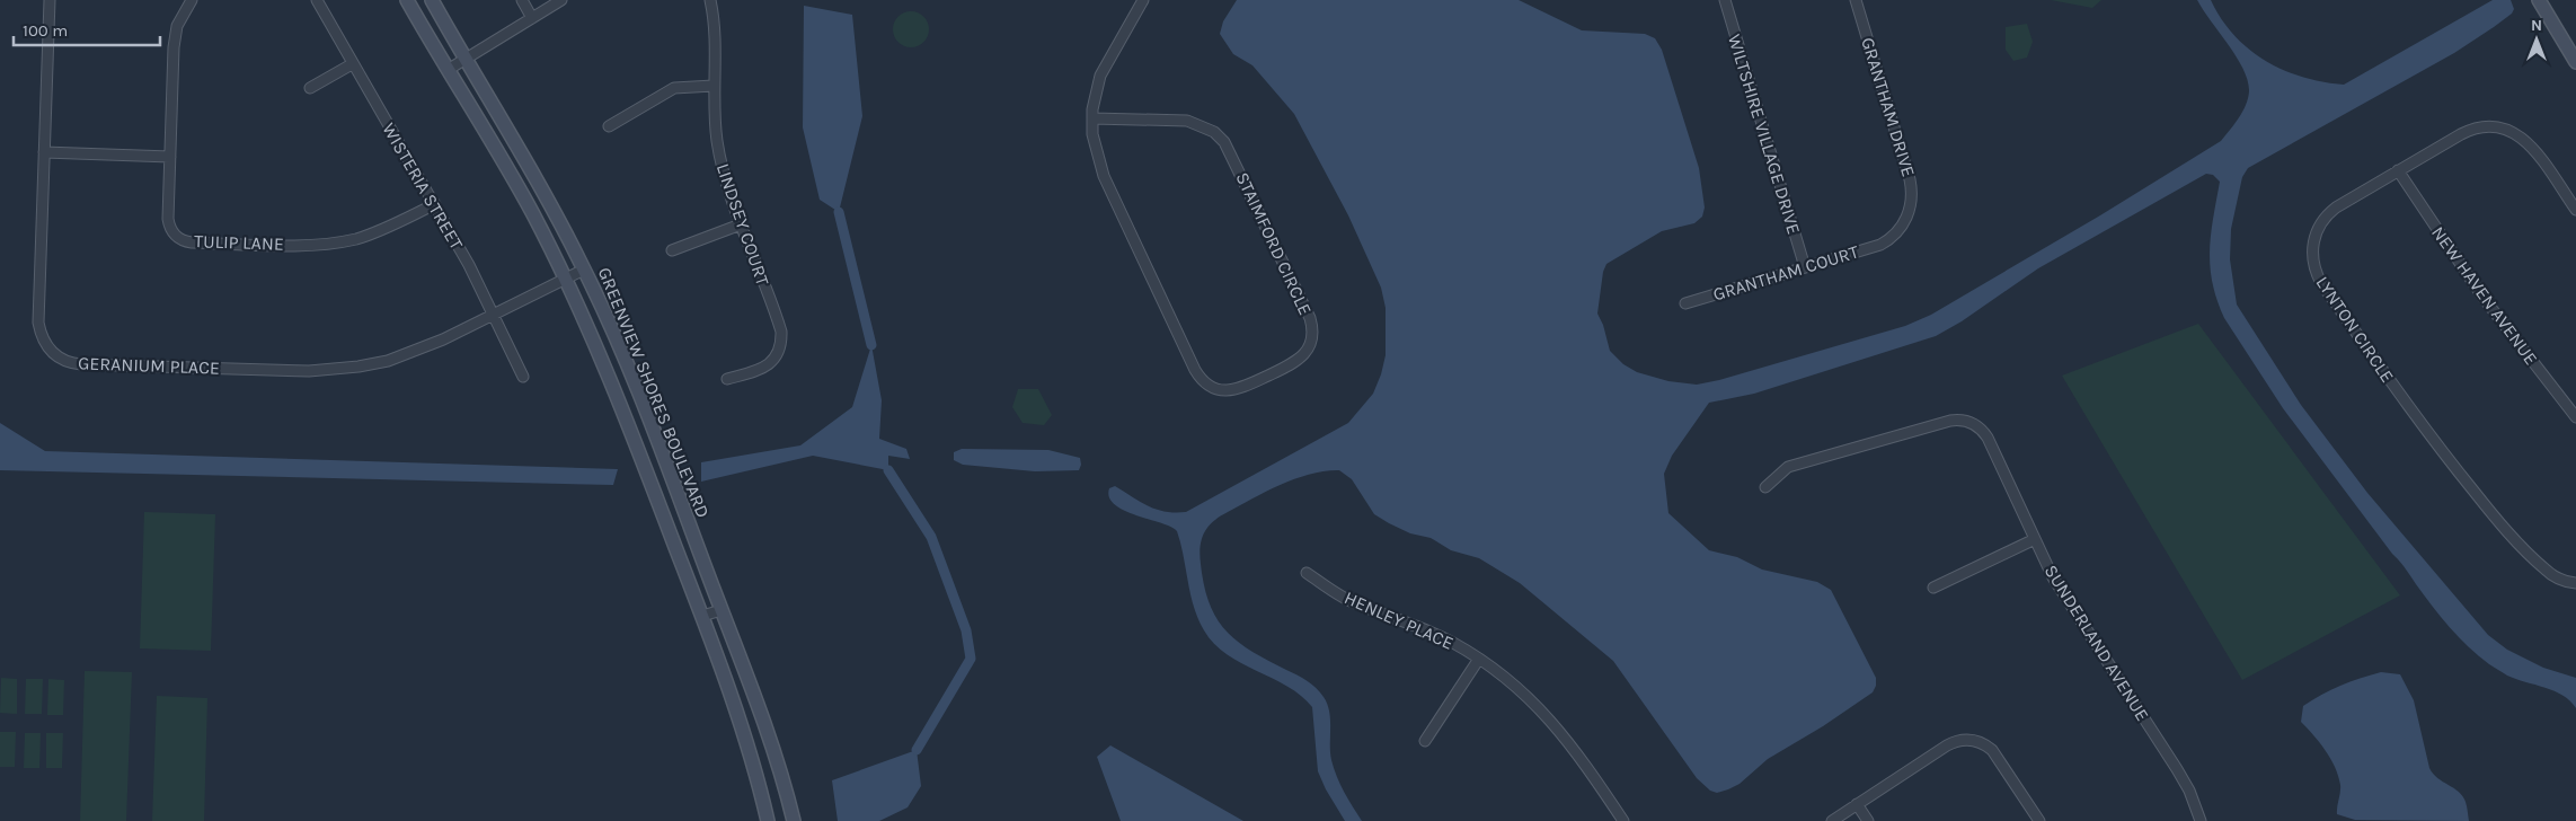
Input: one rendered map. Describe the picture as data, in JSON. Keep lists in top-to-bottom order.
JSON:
{
  "streets": {
    "street": [
      "GRANTHAM DRIVE",
      "WILTSHIRE VILLAGE DRIVE",
      "WISTERIA STREET",
      "LINDSEY COURT",
      "TULIP LANE",
      "STAIMFORD CIRCLE",
      "GRANTHAM COURT",
      "NEW HAVEN AVENUE",
      "LYNTON CIRCLE",
      "GERANIUM PLACE",
      "GREENVIEW SHORES BOULEVARD",
      "HENLEY PLACE",
      "SUNDERLAND AVENUE"
    ]
  },
  "crossings": [
    ["GRANTHAM DRIVE", "GRANTHAM COURT"],
    ["WILTSHIRE VILLAGE DRIVE", "GRANTHAM COURT"],
    ["WISTERIA STREET", "TULIP LANE"],
    ["WISTERIA STREET", "GERANIUM PLACE"],
    ["NEW HAVEN AVENUE", "LYNTON CIRCLE"],
    ["GERANIUM PLACE", "GREENVIEW SHORES BOULEVARD"]
  ],
  "scale_bar": "100 m",
  "north": "top"
}
